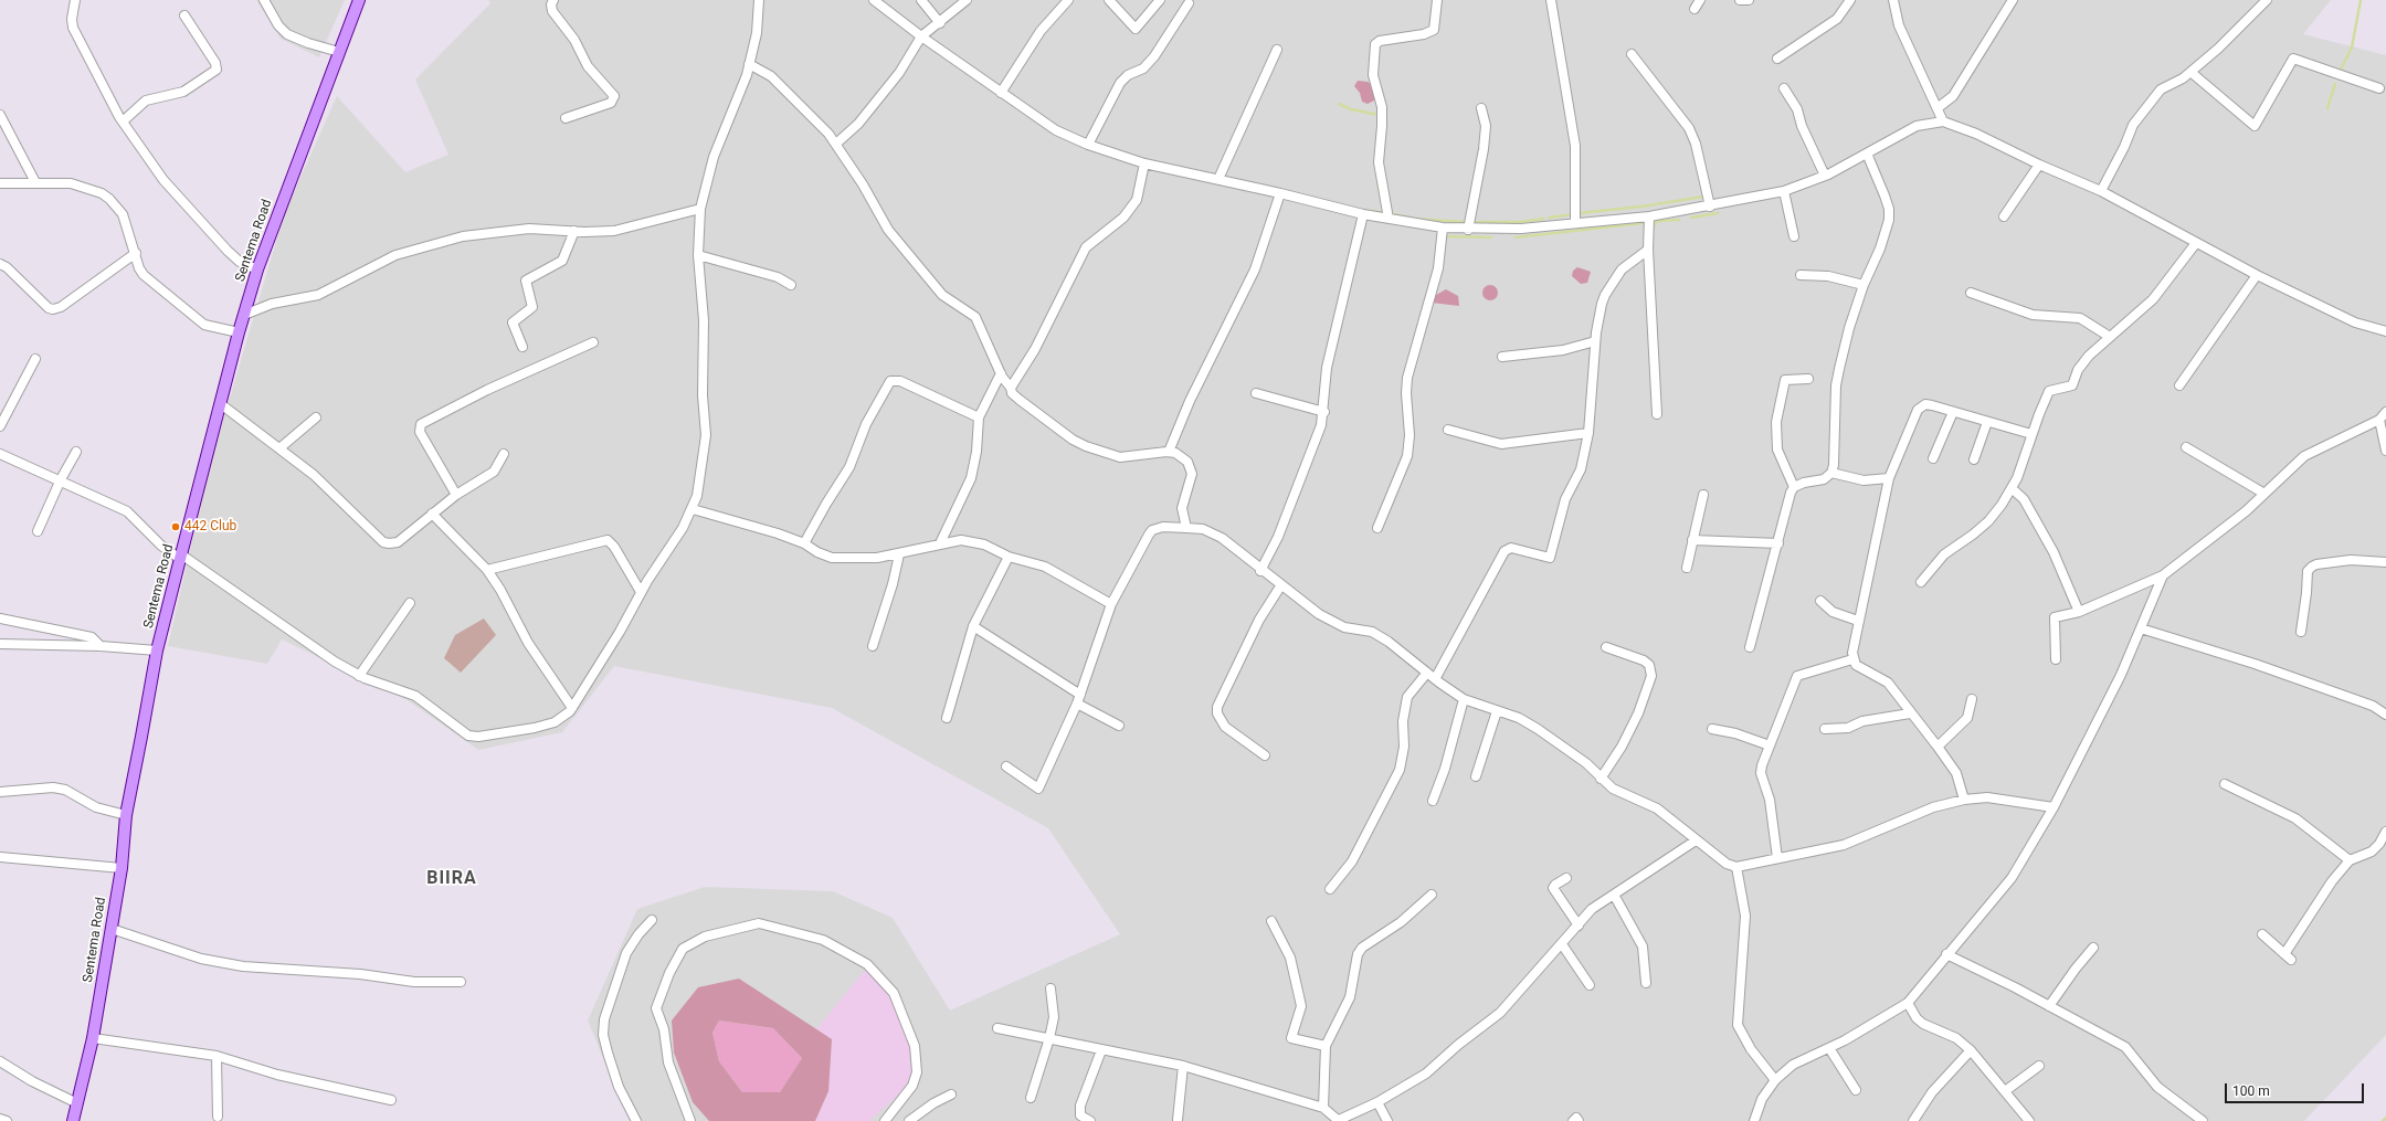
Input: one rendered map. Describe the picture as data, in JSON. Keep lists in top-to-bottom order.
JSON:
{
  "streets": {
    "main road": ["Sentema Road"]
  },
  "districts": ["BIIRA"],
  "places": ["442 Club"],
  "scale_bar": "100 m"
}
